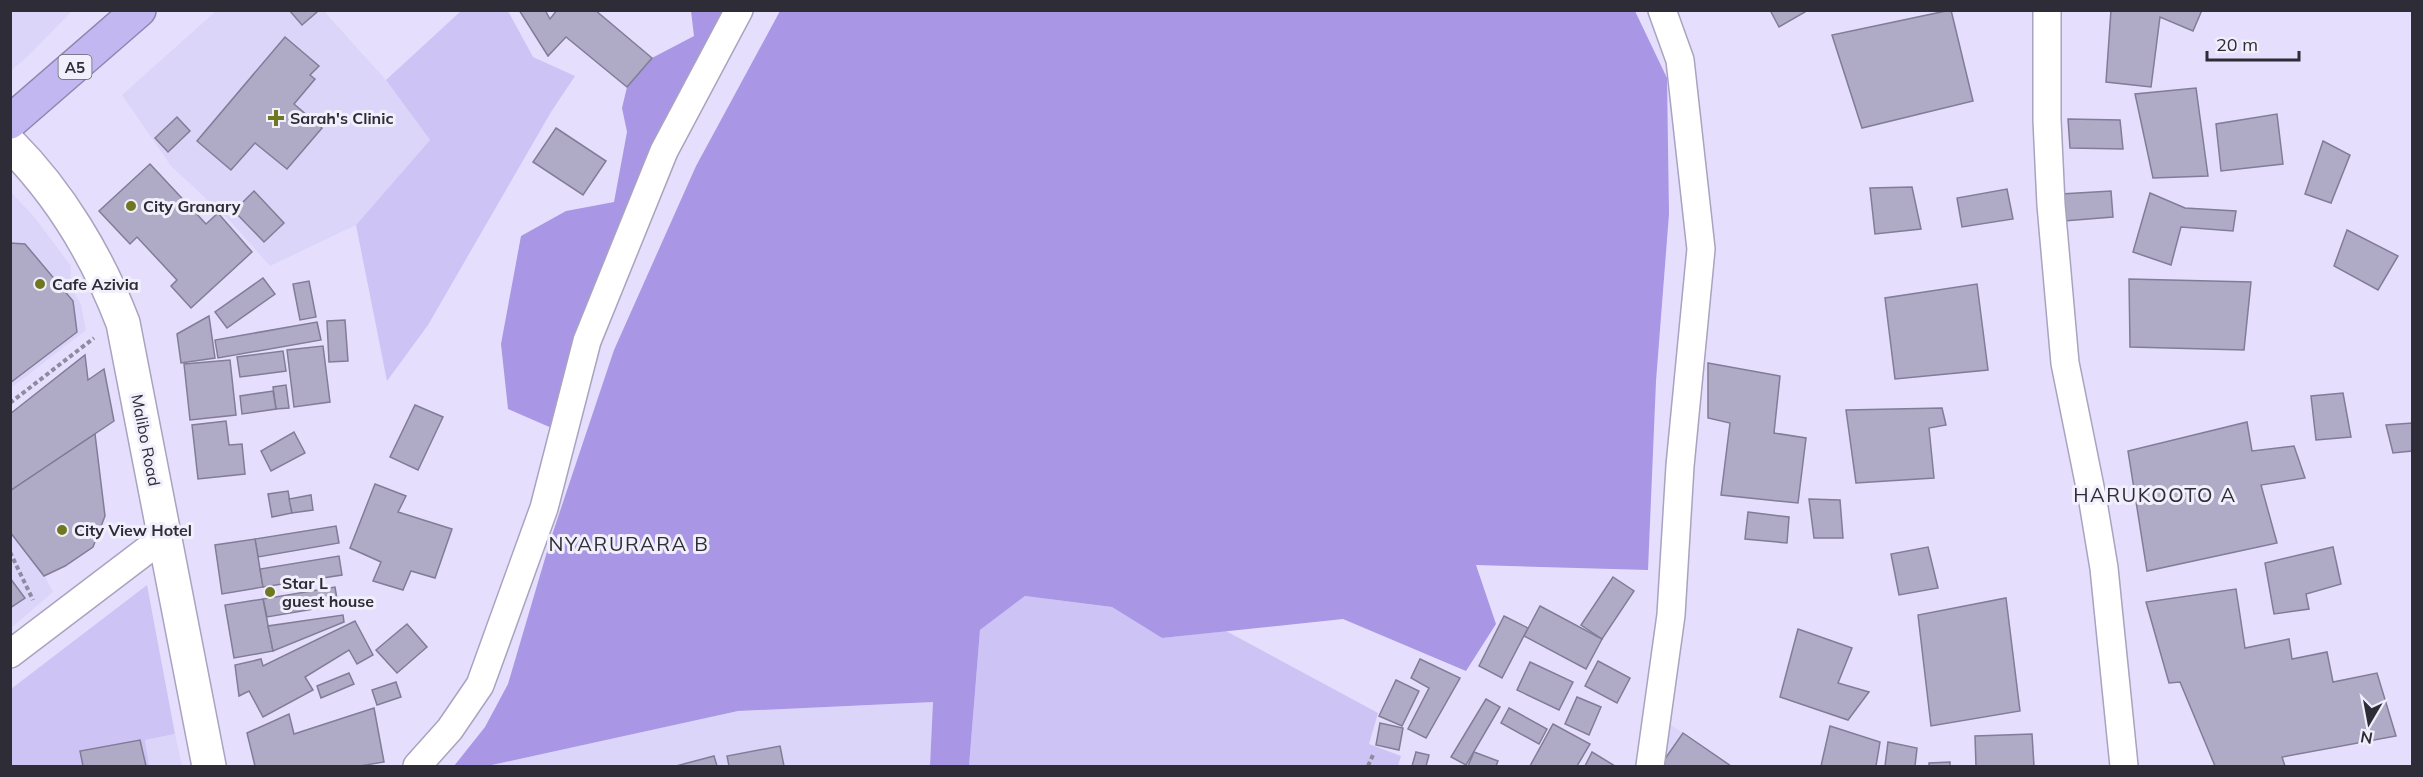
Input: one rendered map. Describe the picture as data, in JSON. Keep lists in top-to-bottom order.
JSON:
{
  "streets": {
    "highway": ["A5"],
    "street": ["Malibo Road"]
  },
  "districts": ["HARUKOOTO A", "NYARURARA B"],
  "places": {
    "health": ["Sarah's Clinic"],
    "other": [
      "City Granary",
      "Cafe Azivia",
      "City View Hotel",
      "Star L guest house"
    ]
  },
  "scale_bar": "20 m",
  "north": "bottom"
}
